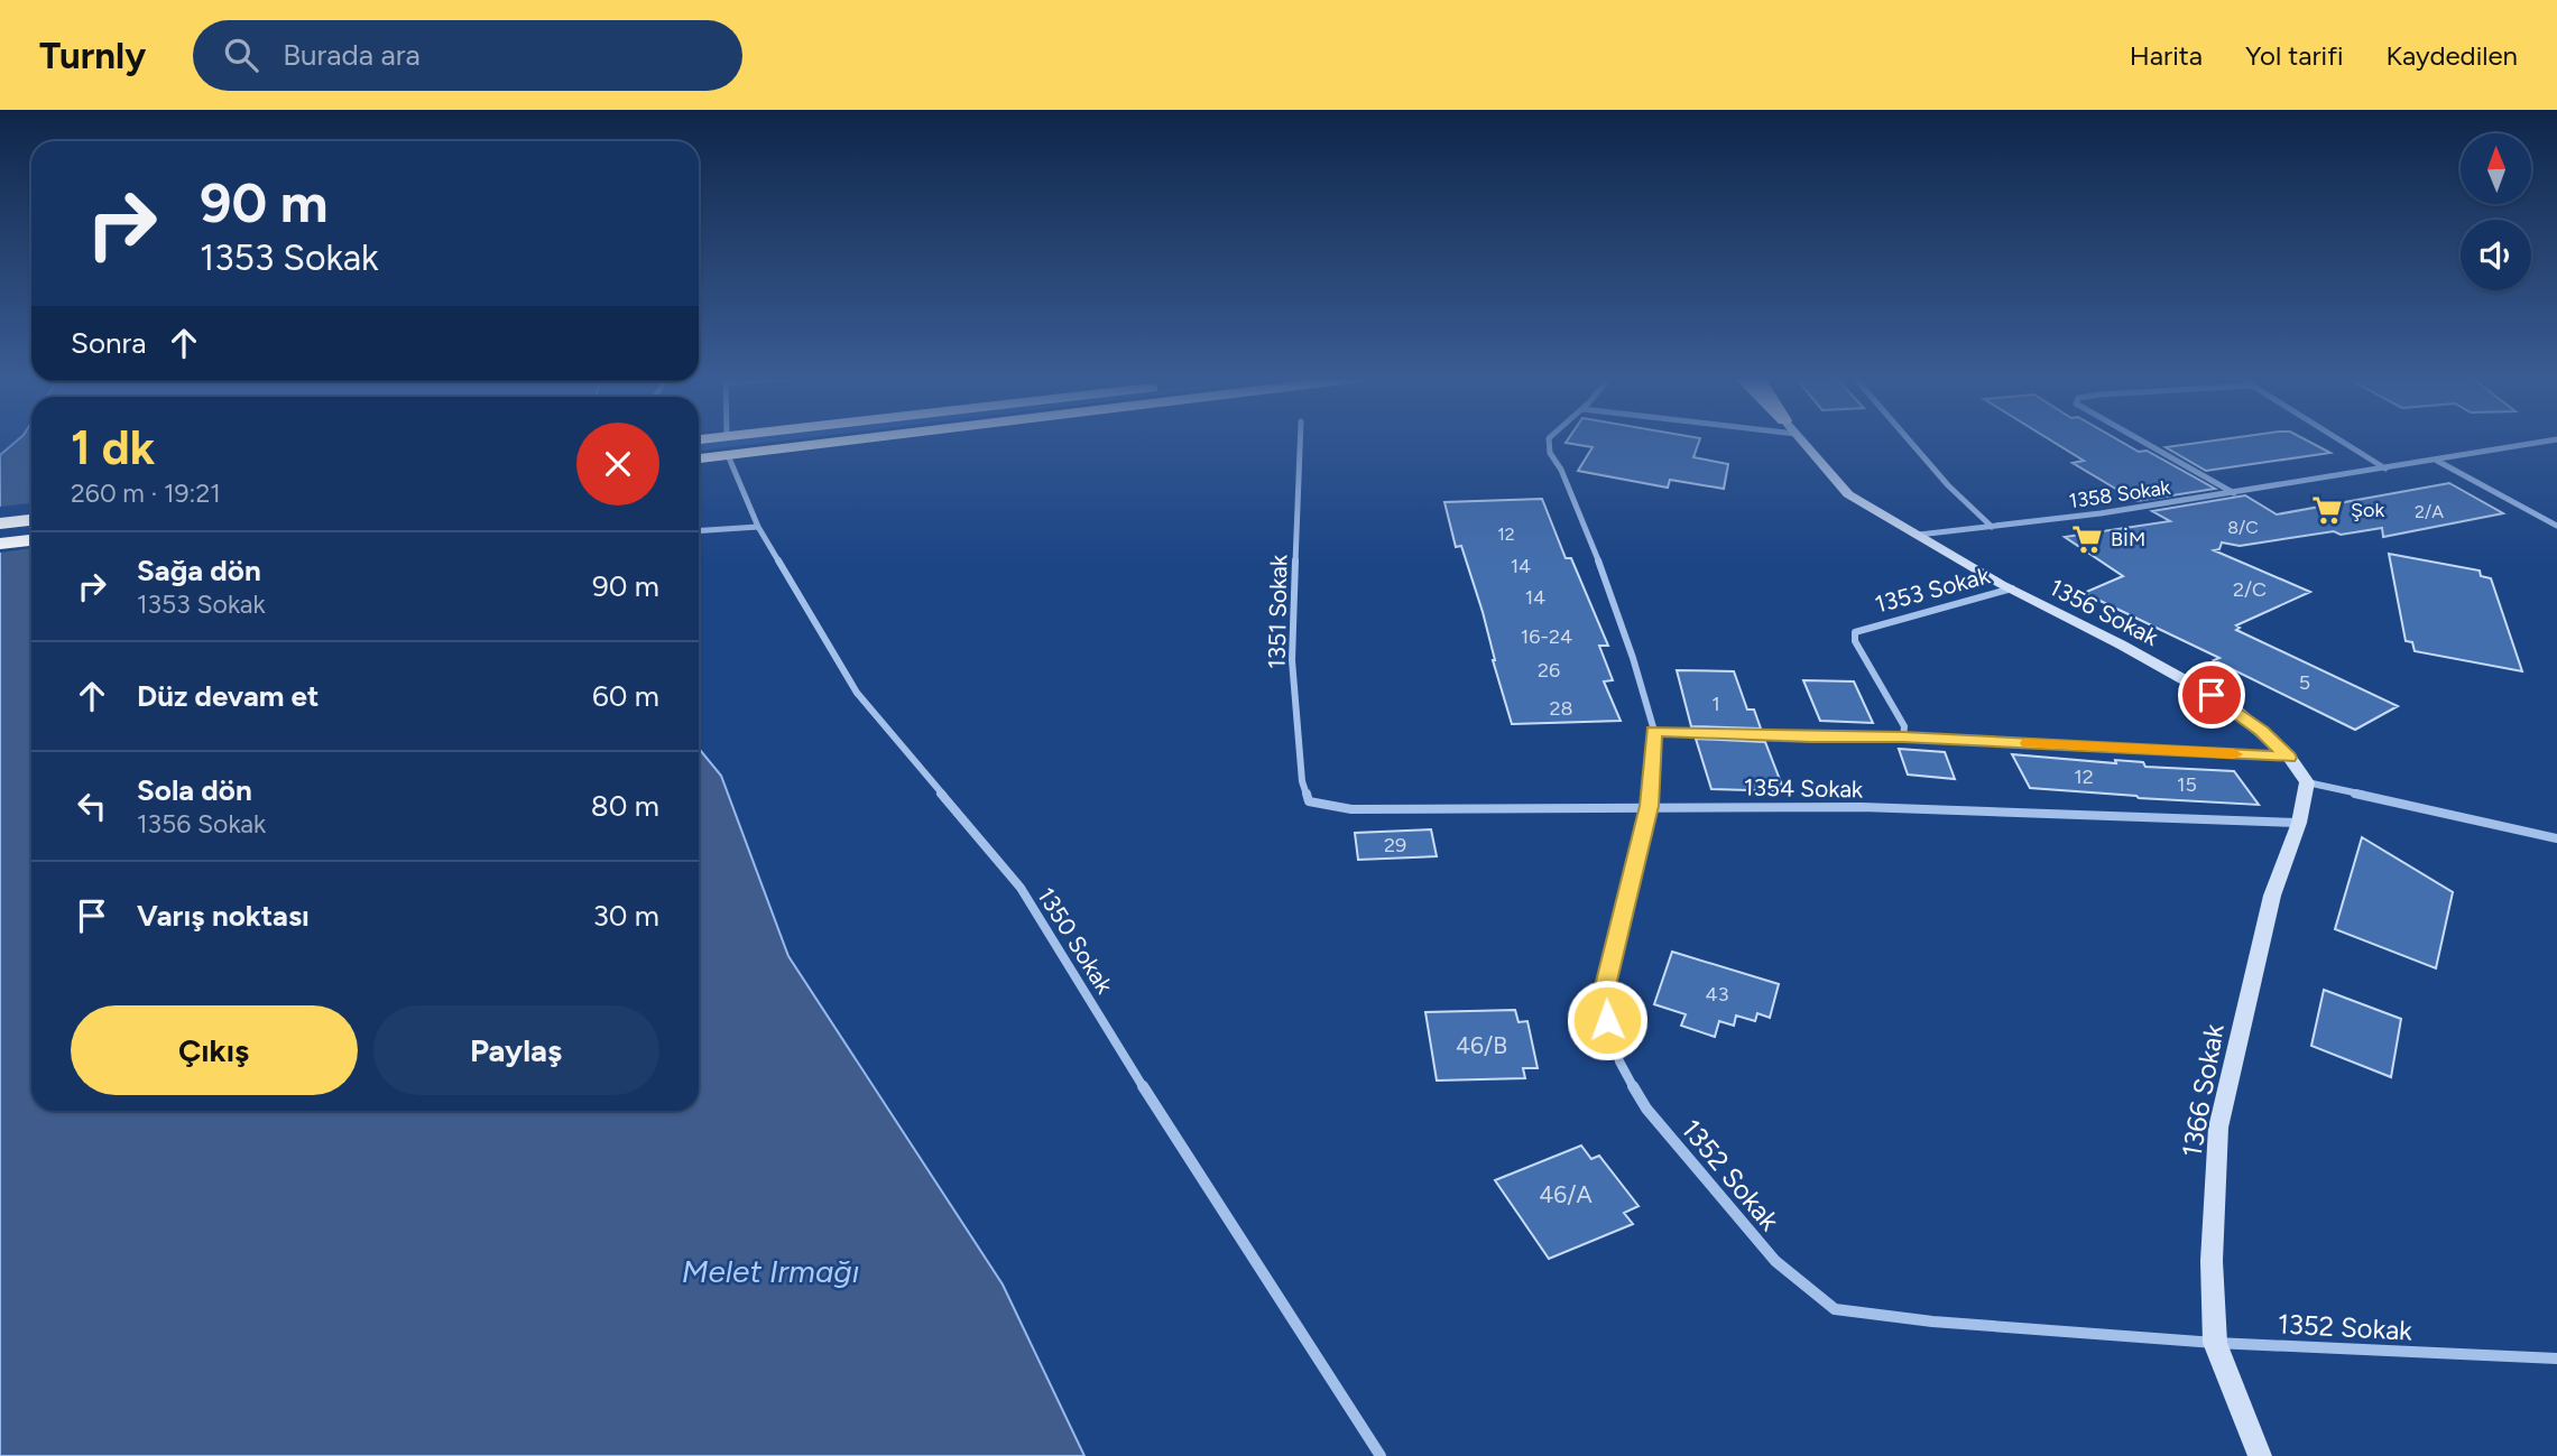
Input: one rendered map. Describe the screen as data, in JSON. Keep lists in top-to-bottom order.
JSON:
{
  "streets": {
    "street": [
      "1358 Sokak",
      "1353 Sokak",
      "1351 Sokak",
      "1356 Sokak",
      "1354 Sokak",
      "1350 Sokak",
      "1366 Sokak",
      "1352 Sokak"
    ]
  },
  "crossings": [
    ["1358 Sokak", "1356 Sokak"],
    ["1353 Sokak", "1356 Sokak"],
    ["1351 Sokak", "1354 Sokak"],
    ["1356 Sokak", "1366 Sokak"],
    ["1354 Sokak", "1366 Sokak"],
    ["1354 Sokak", "1352 Sokak"],
    ["1366 Sokak", "1352 Sokak"]
  ],
  "water": ["Melet Irmağı"],
  "places": {
    "supermarket": ["Şok", "BİM"]
  },
  "house_numbers": [
    "2/A",
    "8/C",
    "12",
    "14",
    "2/C",
    "14",
    "16-24",
    "26",
    "5",
    "1",
    "28",
    "12",
    "15",
    "29",
    "43",
    "46/B",
    "46/A"
  ],
  "north": "top",
  "page": {
    "header": "Turnly",
    "search": "Burada ara",
    "nav": ["Harita", "Yol tarifi", "Kaydedilen"],
    "turn": ["90 m", "1353 Sokak"],
    "then": "Sonra",
    "heading": ["1 dk", "260 m · 19:21"],
    "list": [
      {
        "name": "Sağa dön",
        "note": "1353 Sokak",
        "value": "90 m"
      },
      {
        "name": "Düz devam et",
        "value": "60 m"
      },
      {
        "name": "Sola dön",
        "note": "1356 Sokak",
        "value": "80 m"
      },
      {
        "name": "Varış noktası",
        "value": "30 m"
      }
    ],
    "buttons": ["Çıkış", "Paylaş"]
  }
}
